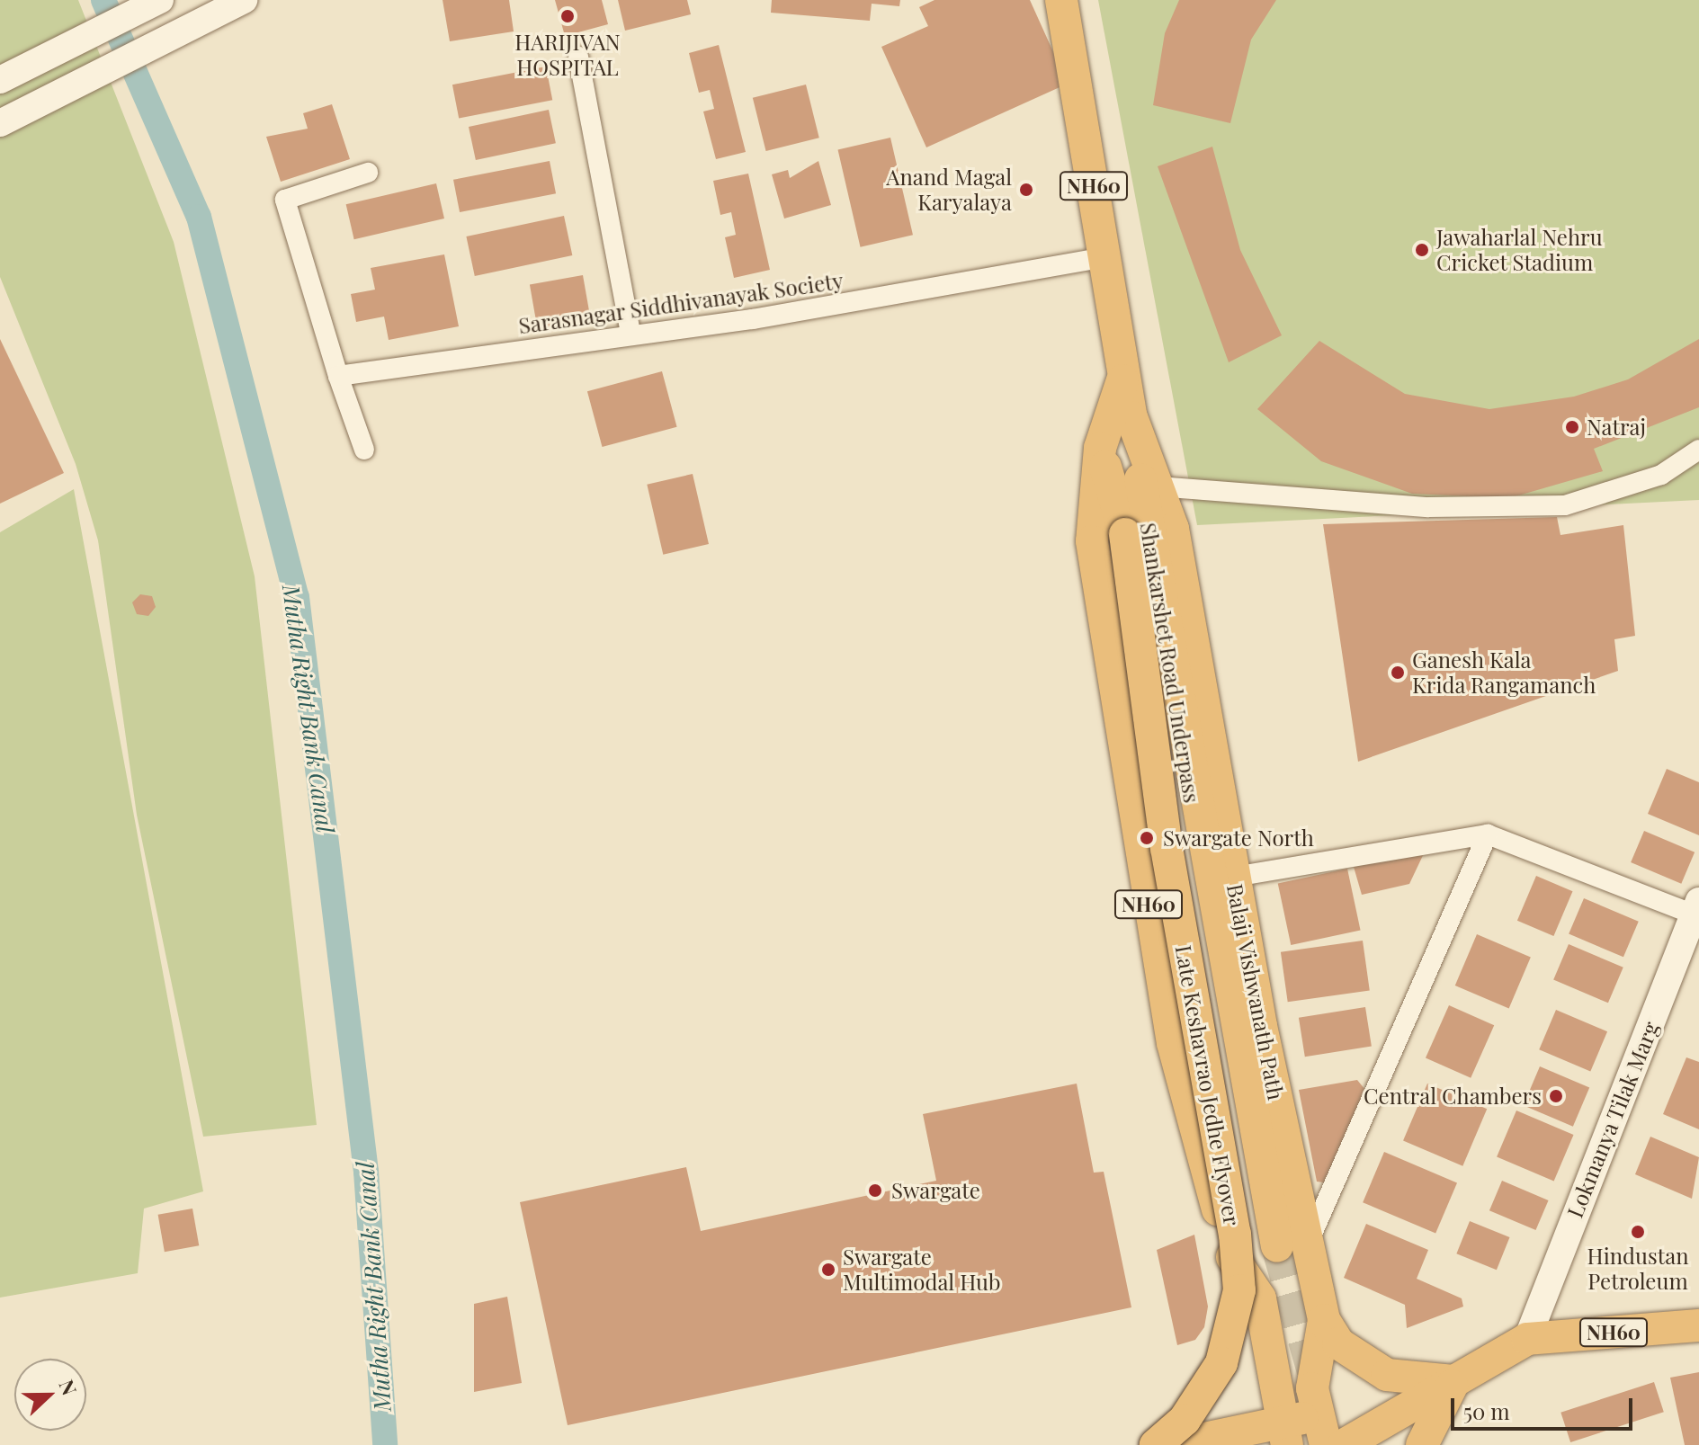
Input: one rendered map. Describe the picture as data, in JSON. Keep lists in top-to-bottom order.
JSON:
{
  "streets": {
    "highway": [
      "NH60",
      "Shankarshet Road Underpass",
      "Balaji Vishwanath Path",
      "Late Keshavrao Jedhe Flyover"
    ],
    "main road": ["Lokmanya Tilak Marg"],
    "street": ["Sarasnagar Siddhivanayak Society"]
  },
  "crossings": [
    ["NH60", "Balaji Vishwanath Path"],
    ["NH60", "Lokmanya Tilak Marg"],
    ["Sarasnagar Siddhivanayak Society", "Balaji Vishwanath Path"],
    ["Shankarshet Road Underpass", "Balaji Vishwanath Path"],
    ["Balaji Vishwanath Path", "Late Keshavrao Jedhe Flyover"]
  ],
  "water": ["Mutha Right Bank Canal"],
  "places": [
    "HARIJIVAN HOSPITAL",
    "Anand Magal Karyalaya",
    "Jawaharlal Nehru Cricket Stadium",
    "Natraj",
    "Ganesh Kala Krida Rangamanch",
    "Swargate North",
    "Central Chambers",
    "Swargate",
    "Hindustan Petroleum",
    "Swargate Multimodal Hub"
  ],
  "scale_bar": "50 m",
  "north": "right"
}
